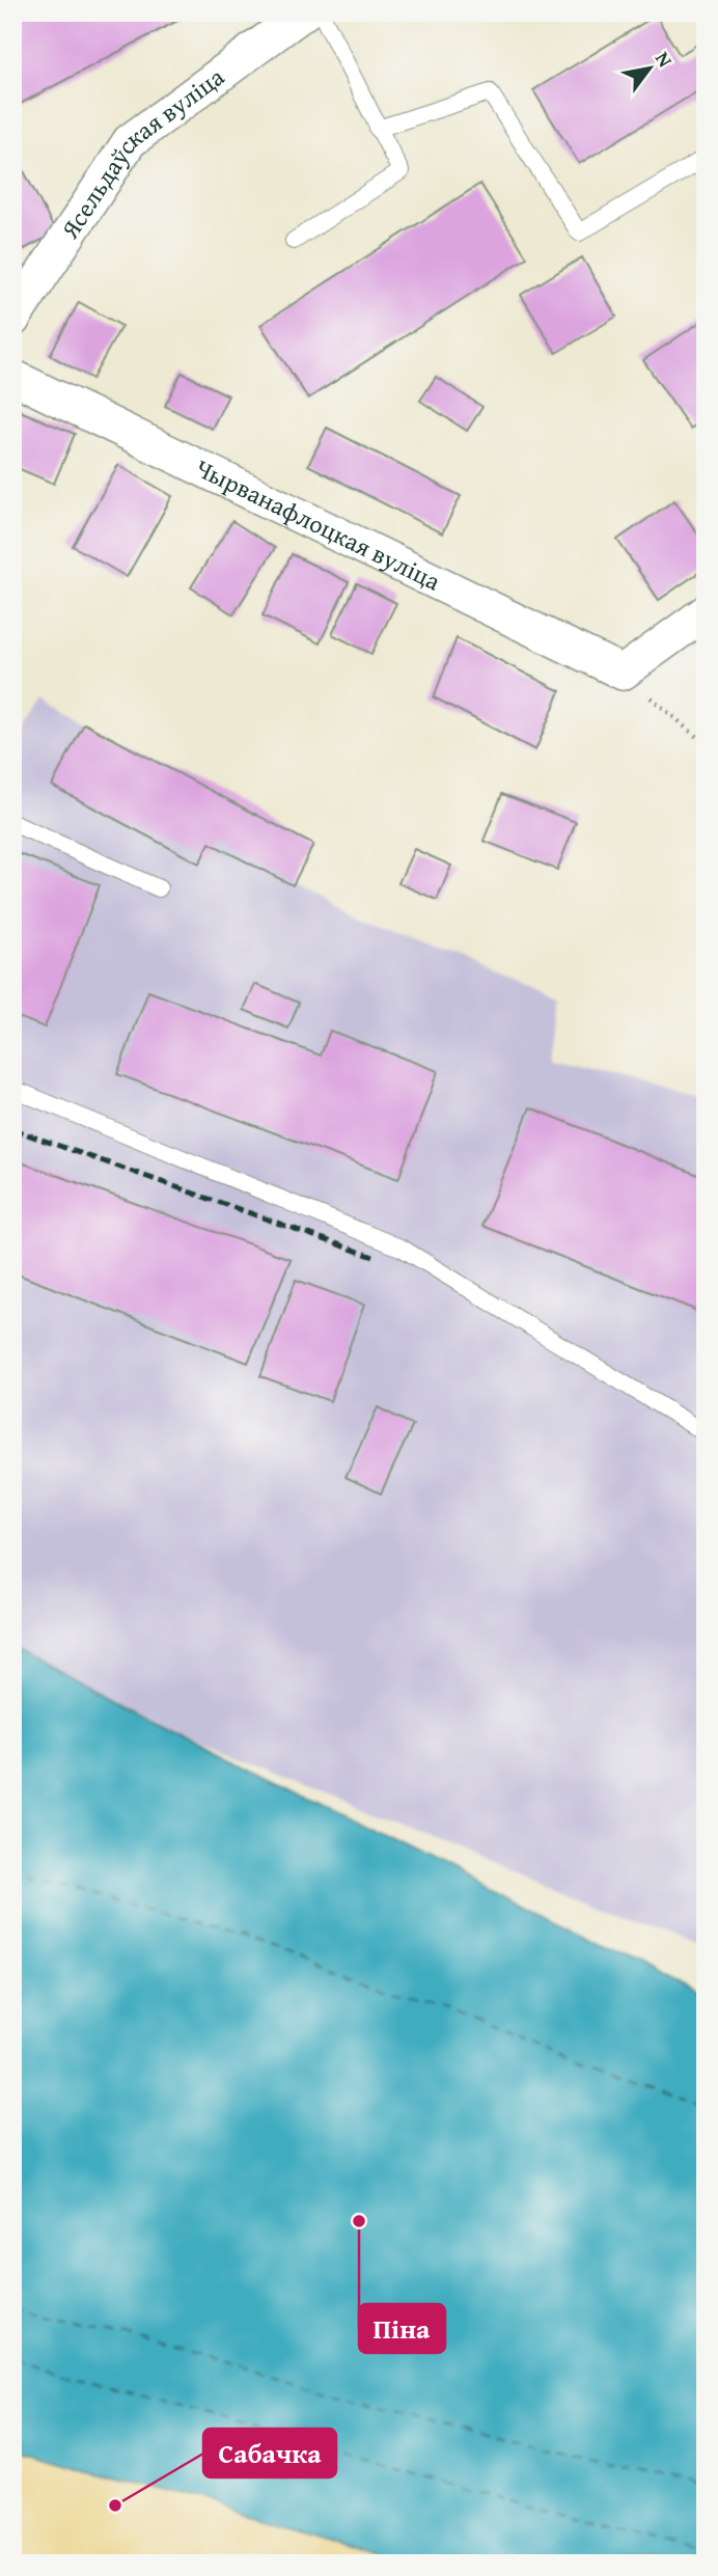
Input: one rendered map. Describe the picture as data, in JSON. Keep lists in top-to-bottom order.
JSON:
{
  "streets": {
    "street": ["Ясельдаўская вуліца", "Чырванафлоцкая вуліца"]
  },
  "places": ["Піна", "Сабачка"],
  "north": "top right"
}
